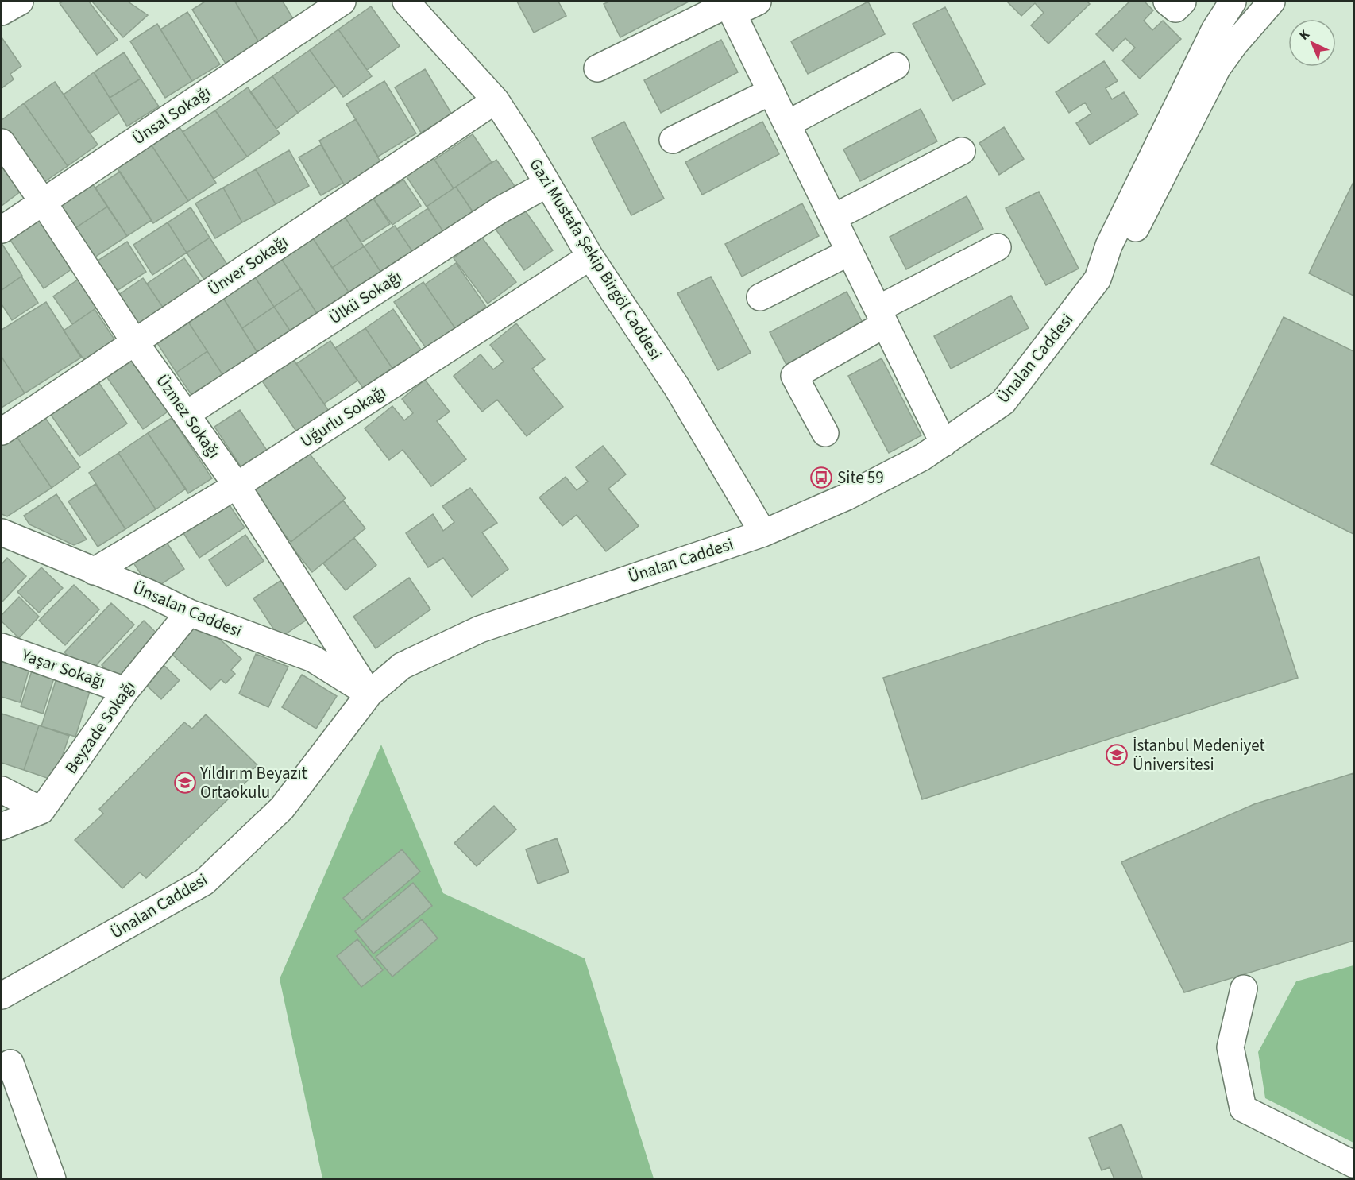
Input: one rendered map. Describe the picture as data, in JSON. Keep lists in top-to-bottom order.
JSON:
{
  "streets": {
    "street": [
      "Ünsal Sokağı",
      "Gazi Mustafa Şekip Birgöl Caddesi",
      "Ünver Sokağı",
      "Ülkü Sokağı",
      "Ünalan Caddesi",
      "Üzmez Sokağı",
      "Uğurlu Sokağı",
      "Ünsalan Caddesi",
      "Yaşar Sokağı",
      "Beyzade Sokağı"
    ]
  },
  "crossings": [
    ["Ünsal Sokağı", "Üzmez Sokağı"],
    ["Gazi Mustafa Şekip Birgöl Caddesi", "Ünver Sokağı"],
    ["Gazi Mustafa Şekip Birgöl Caddesi", "Ülkü Sokağı"],
    ["Gazi Mustafa Şekip Birgöl Caddesi", "Ünalan Caddesi"],
    ["Gazi Mustafa Şekip Birgöl Caddesi", "Uğurlu Sokağı"],
    ["Ünver Sokağı", "Üzmez Sokağı"],
    ["Ülkü Sokağı", "Üzmez Sokağı"],
    ["Ünalan Caddesi", "Üzmez Sokağı"],
    ["Ünalan Caddesi", "Ünsalan Caddesi"],
    ["Üzmez Sokağı", "Uğurlu Sokağı"],
    ["Üzmez Sokağı", "Ünsalan Caddesi"],
    ["Uğurlu Sokağı", "Ünsalan Caddesi"],
    ["Ünsalan Caddesi", "Beyzade Sokağı"],
    ["Yaşar Sokağı", "Beyzade Sokağı"]
  ],
  "places": {
    "bus stop": ["Site 59"],
    "school or university": ["İstanbul Medeniyet Üniversitesi", "Yıldırım Beyazıt Ortaokulu"]
  },
  "north": "top left"
}
